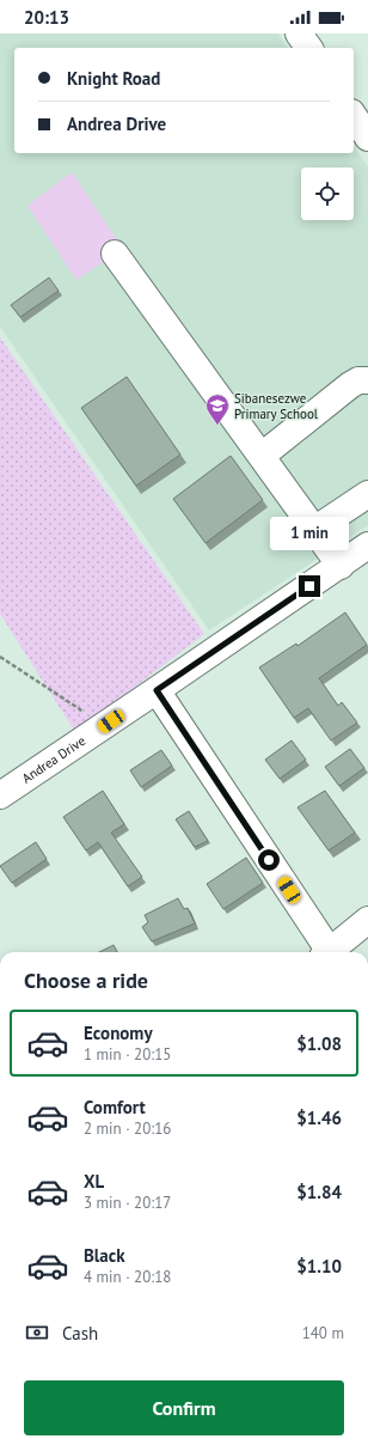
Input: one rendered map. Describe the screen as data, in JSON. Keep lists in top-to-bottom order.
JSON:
{
  "streets": {
    "street": ["Andrea Drive"]
  },
  "places": {
    "school or university": ["Sibanesezwe Primary School"]
  },
  "page": {
    "status": "20:13",
    "banner": ["Knight Road", "Andrea Drive"],
    "bubble": "1 min",
    "heading": "Choose a ride",
    "list": [
      {
        "name": "Economy",
        "note": "1 min · 20:15",
        "value": "$1.08"
      },
      {
        "name": "Comfort",
        "note": "2 min · 20:16",
        "value": "$1.46"
      },
      {
        "name": "XL",
        "note": "3 min · 20:17",
        "value": "$1.84"
      },
      {
        "name": "Black",
        "note": "4 min · 20:18",
        "value": "$1.10"
      }
    ],
    "pay": ["Cash", "140 m"],
    "buttons": "Confirm"
  }
}
